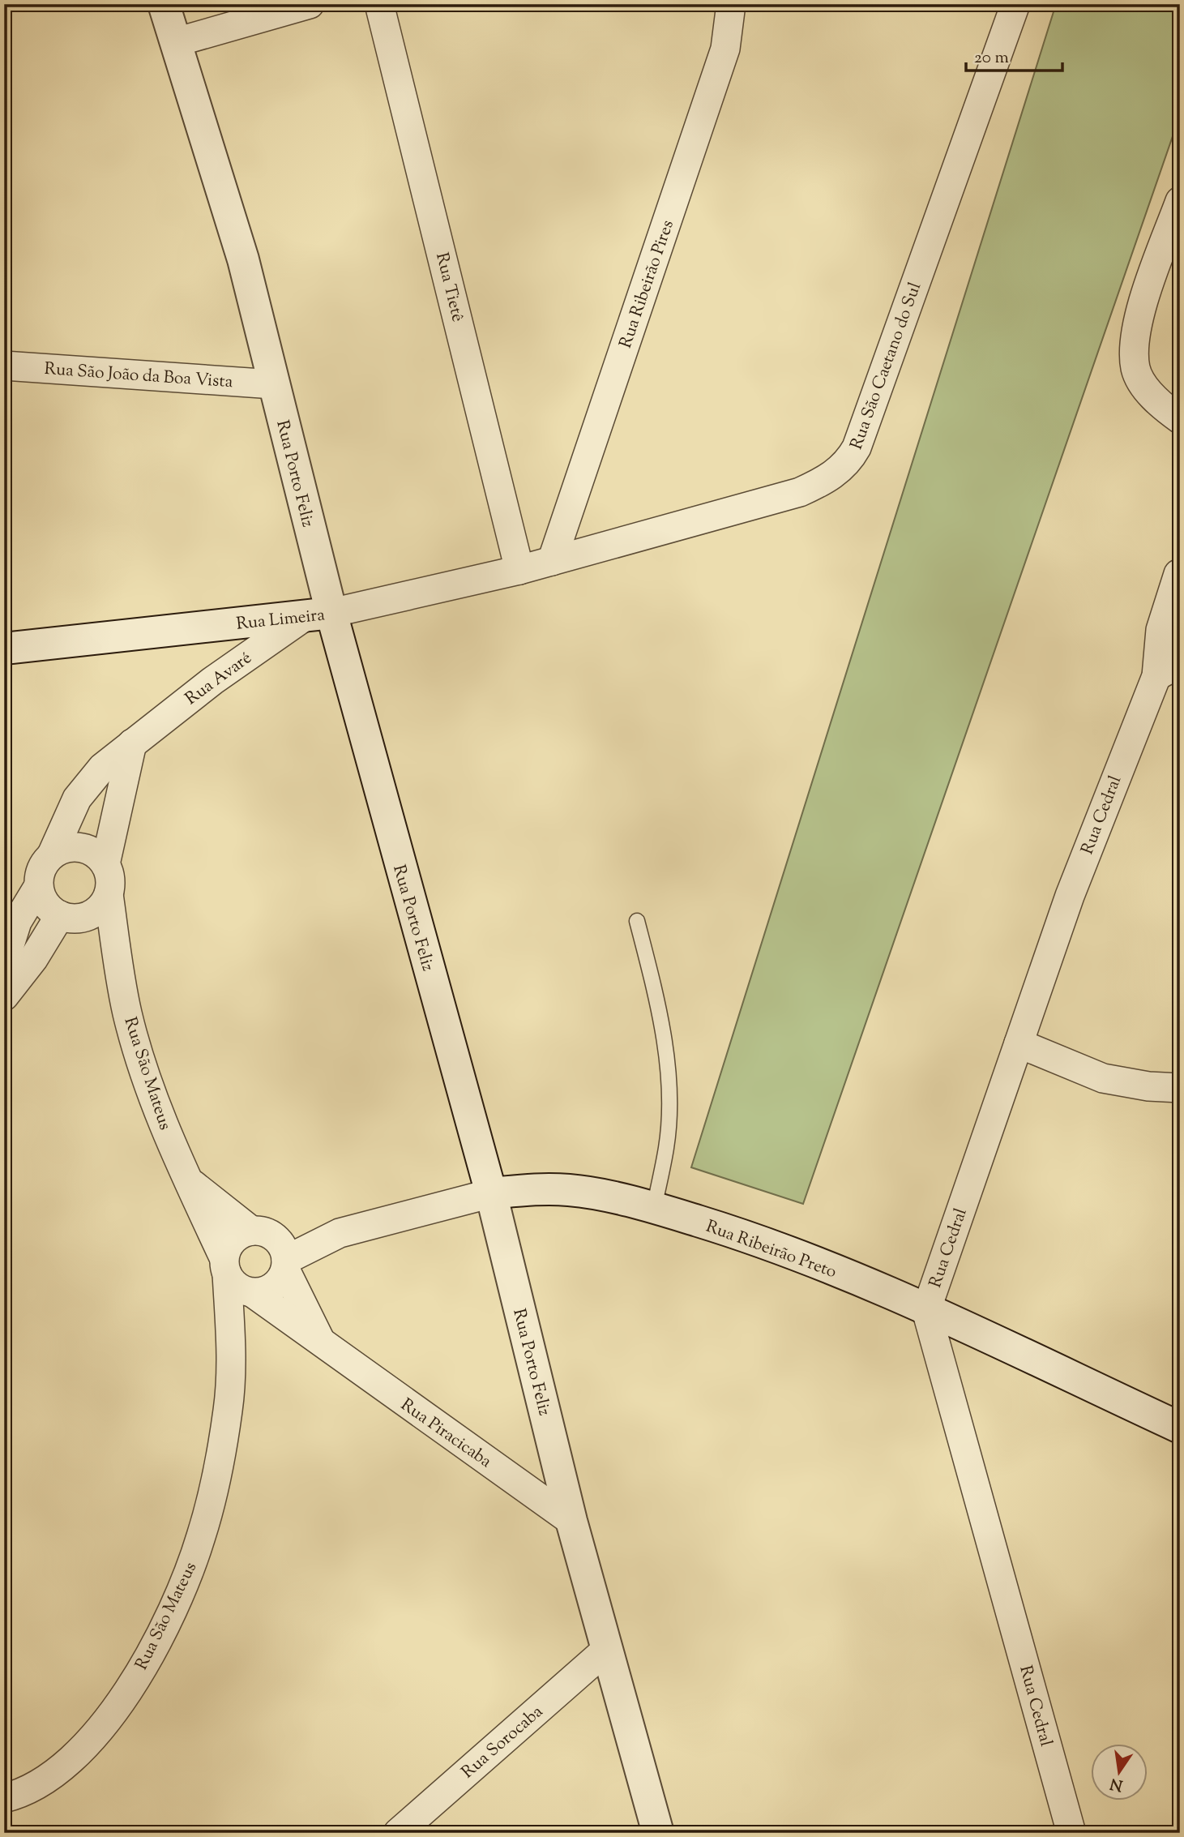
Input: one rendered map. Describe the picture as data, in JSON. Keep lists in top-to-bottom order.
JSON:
{
  "streets": {
    "main road": ["Rua Porto Feliz", "Rua Limeira", "Rua Ribeirão Preto"],
    "street": [
      "Rua Ribeirão Pires",
      "Rua Tietê",
      "Rua São Caetano do Sul",
      "Rua São João da Boa Vista",
      "Rua Avaré",
      "Rua Cedral",
      "Rua São Mateus",
      "Rua Piracicaba",
      "Rua Sorocaba"
    ]
  },
  "crossings": [
    ["Rua Ribeirão Pires", "Rua São Caetano do Sul"],
    ["Rua Ribeirão Pires", "Rua Limeira"],
    ["Rua Tietê", "Rua Limeira"],
    ["Rua São Caetano do Sul", "Rua Limeira"],
    ["Rua São João da Boa Vista", "Rua Porto Feliz"],
    ["Rua Porto Feliz", "Rua Limeira"],
    ["Rua Porto Feliz", "Rua Avaré"],
    ["Rua Porto Feliz", "Rua Ribeirão Preto"],
    ["Rua Porto Feliz", "Rua Piracicaba"],
    ["Rua Porto Feliz", "Rua Sorocaba"],
    ["Rua Limeira", "Rua Avaré"],
    ["Rua Avaré", "Rua São Mateus"],
    ["Rua Cedral", "Rua Ribeirão Preto"],
    ["Rua São Mateus", "Rua Ribeirão Preto"],
    ["Rua São Mateus", "Rua Piracicaba"],
    ["Rua Ribeirão Preto", "Rua Piracicaba"]
  ],
  "scale_bar": "20 m",
  "north": "bottom"
}
